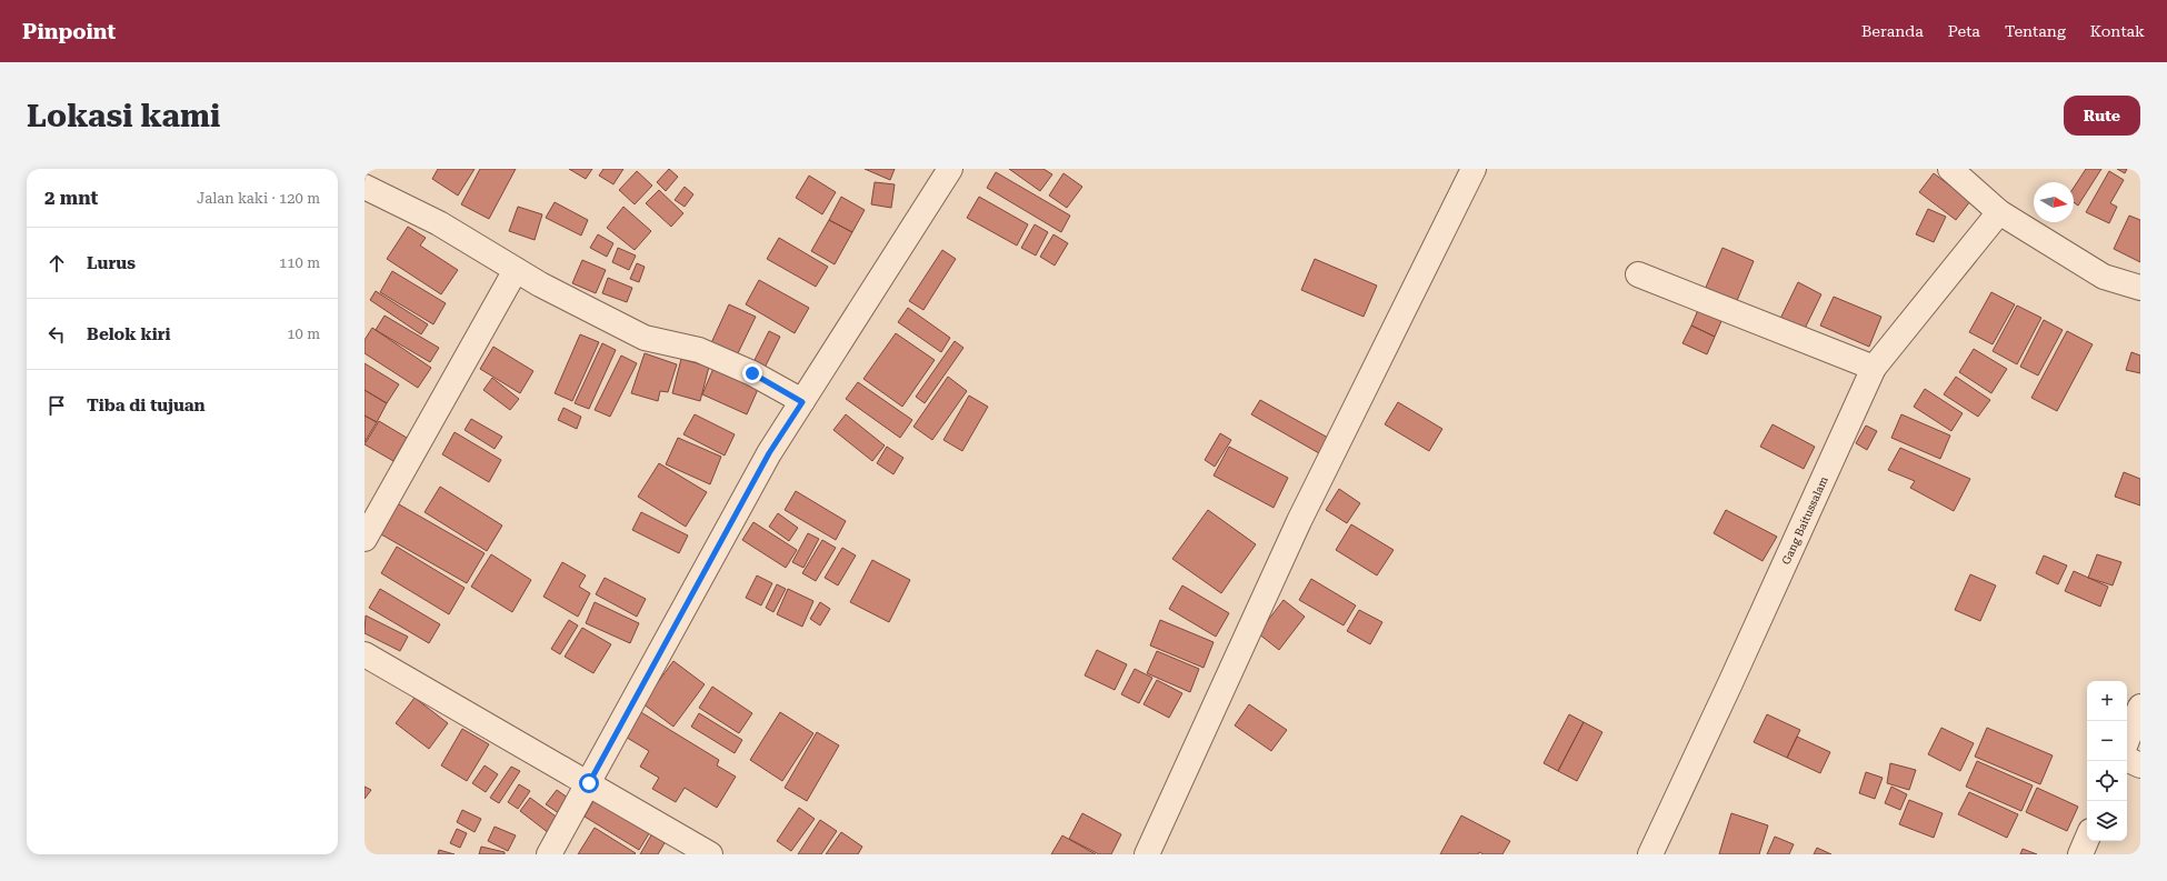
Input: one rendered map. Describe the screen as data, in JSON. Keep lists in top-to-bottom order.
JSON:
{
  "streets": {
    "street": ["Gang Baitussalam"]
  },
  "north": "right",
  "page": {
    "header": "Pinpoint",
    "nav": [
      "Beranda",
      "Peta",
      "Tentang",
      "Kontak"
    ],
    "buttons": "Rute",
    "title": "Lokasi kami",
    "heading": ["2 mnt", "Jalan kaki · 120 m"],
    "list": [
      ["Lurus", "110 m"],
      ["Belok kiri", "10 m"],
      "Tiba di tujuan"
    ],
    "map_buttons": ["+", "−"]
  }
}
